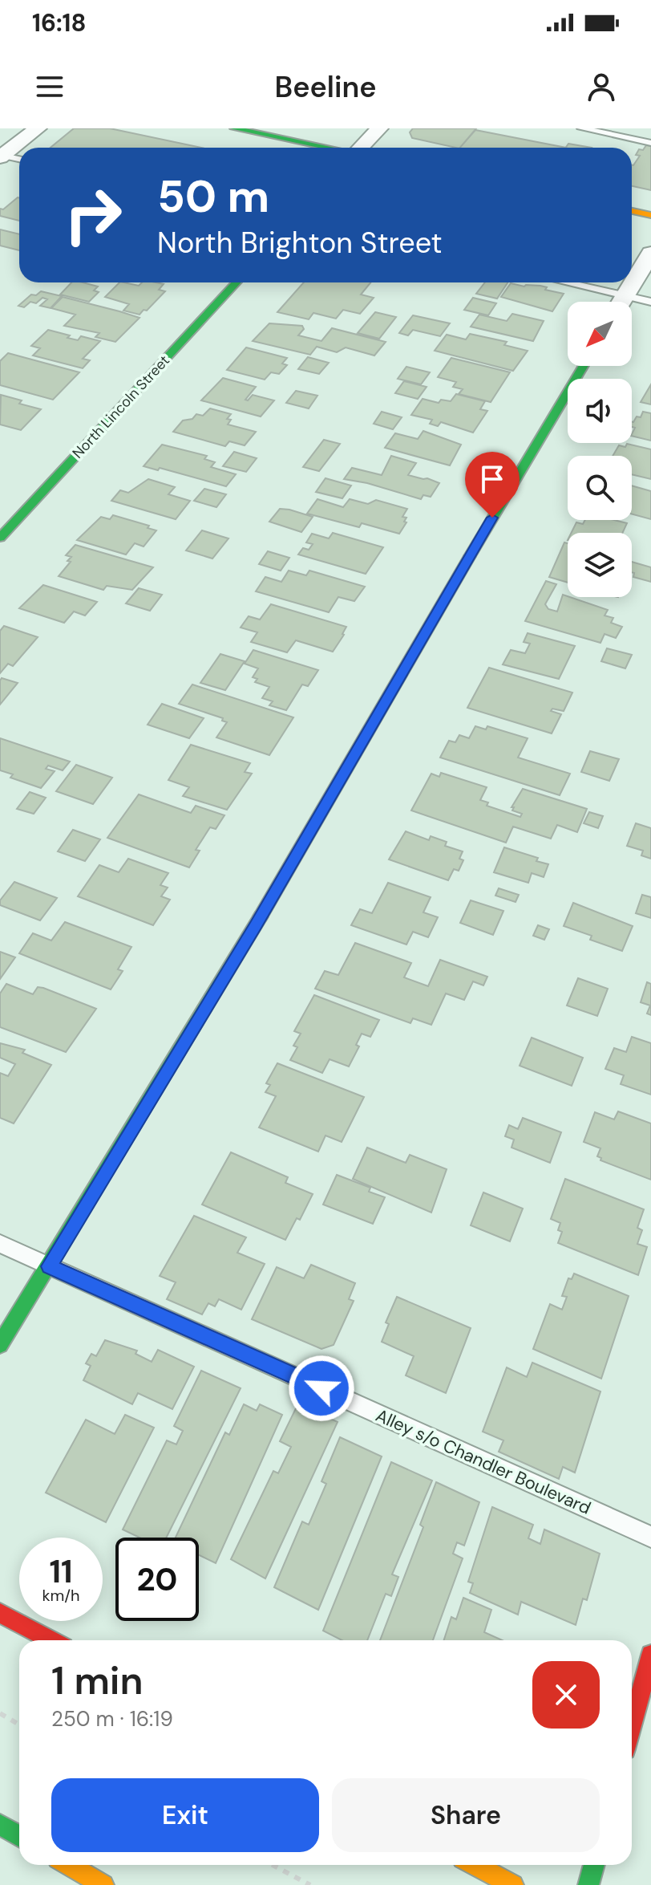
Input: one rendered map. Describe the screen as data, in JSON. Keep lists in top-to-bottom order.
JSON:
{
  "streets": {
    "street": ["North Lincoln Street"],
    "lane": ["Alley s/o Chandler Boulevard"]
  },
  "north": "bottom left",
  "page": {
    "status": "16:18",
    "header": "Beeline",
    "turn": ["50 m", "North Brighton Street"],
    "speed": "11 km/h",
    "limit": "20",
    "heading": ["1 min", "250 m · 16:19"],
    "buttons": ["Exit", "Share"]
  }
}
